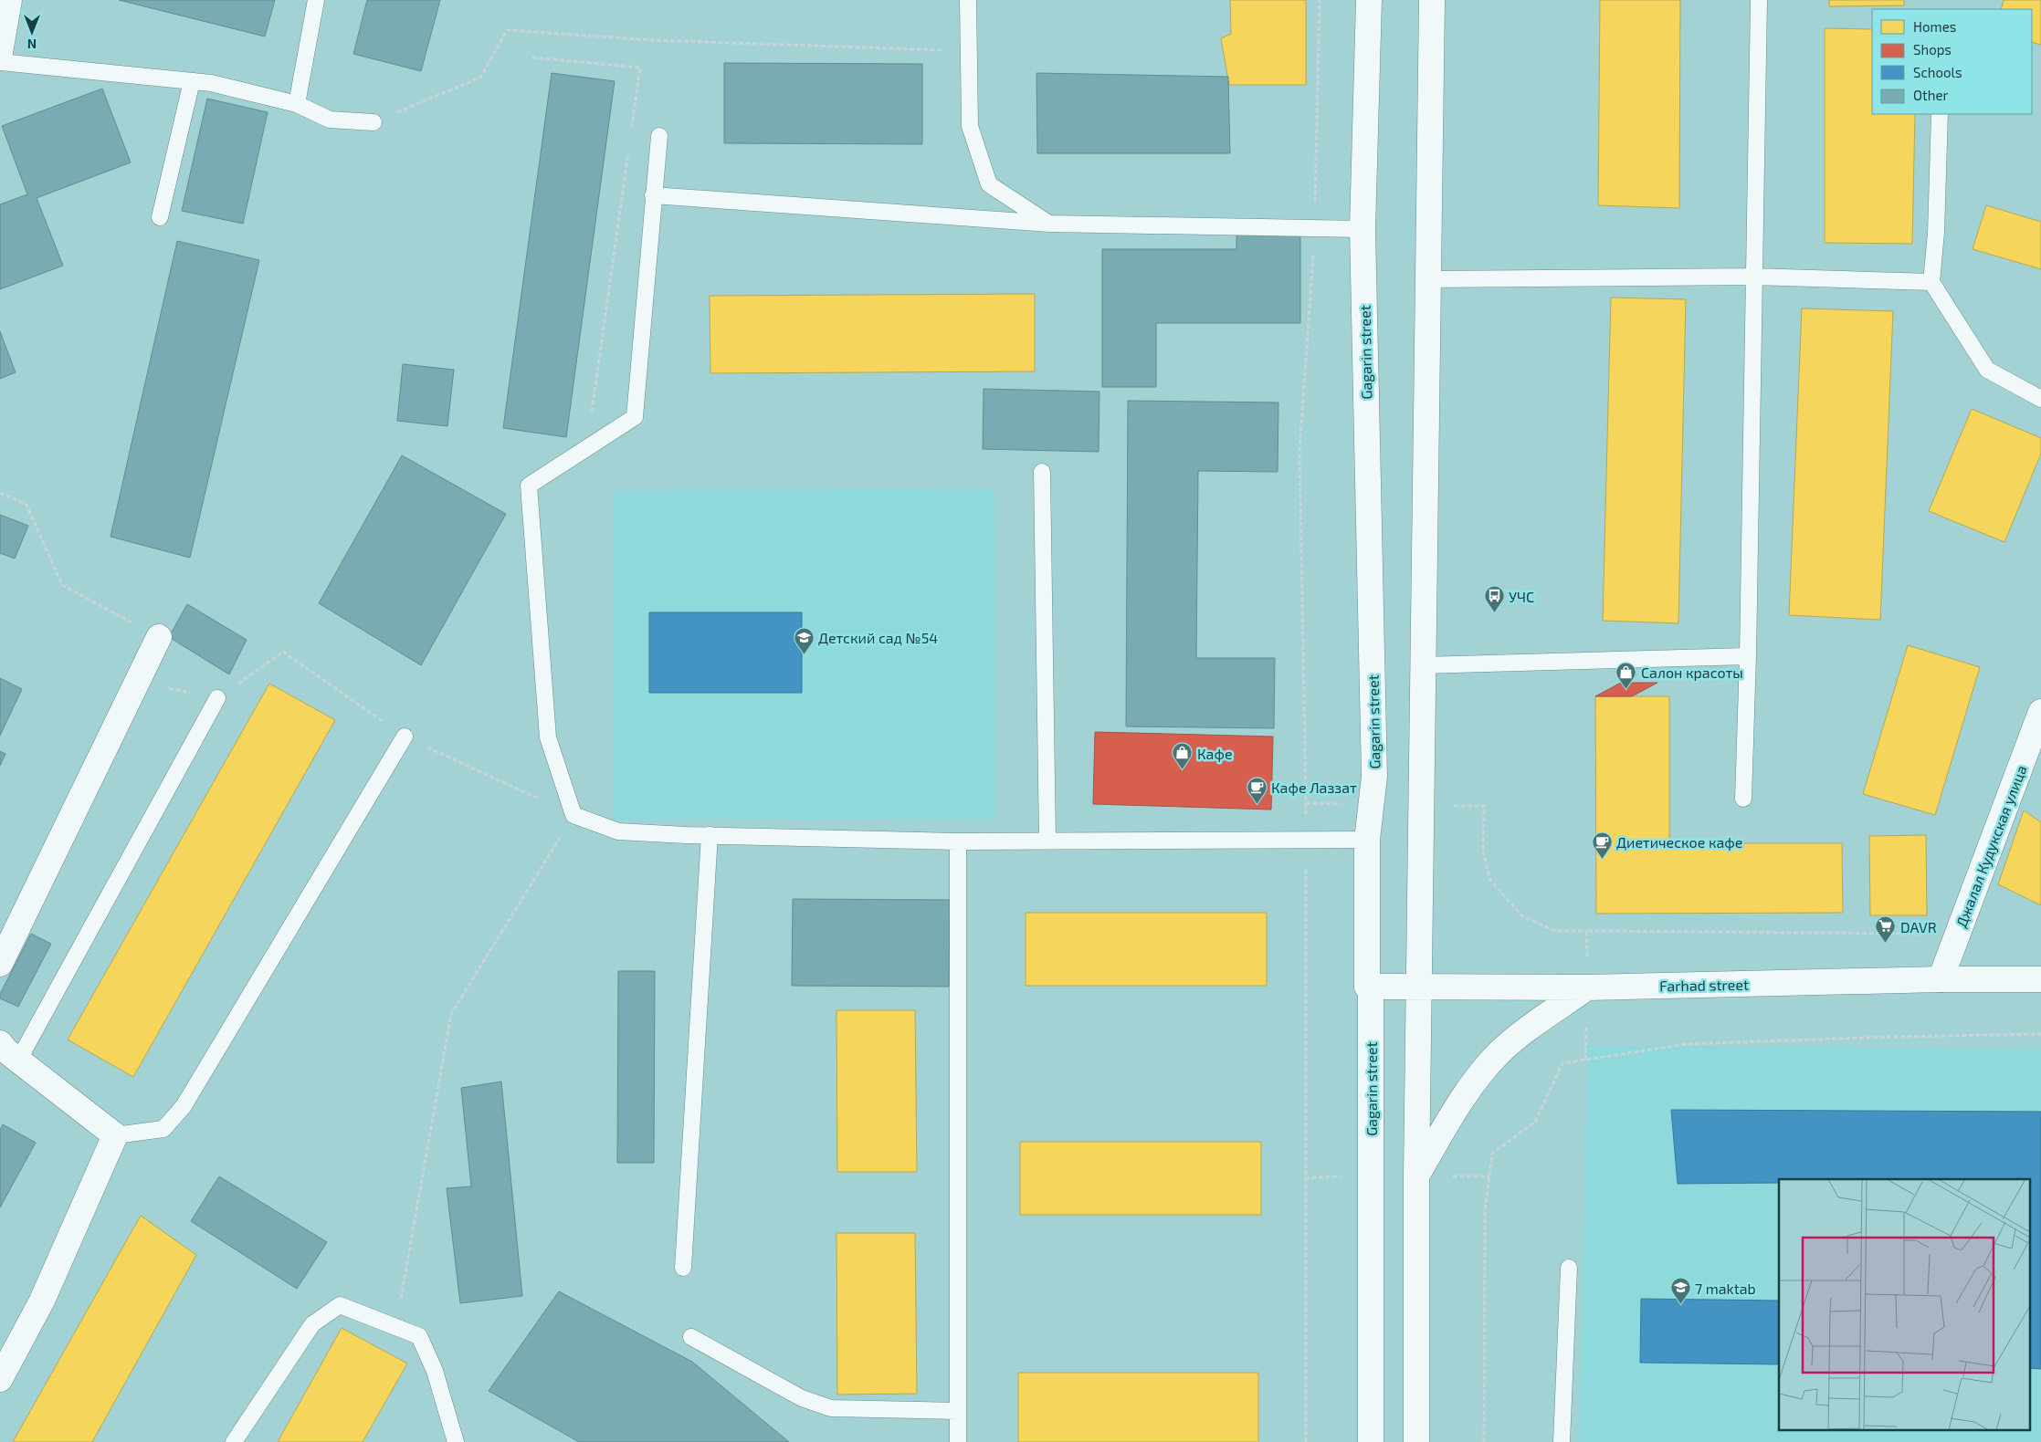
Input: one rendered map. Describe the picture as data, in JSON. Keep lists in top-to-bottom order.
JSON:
{
  "streets": {
    "main road": ["Gagarin street", "Джалал Кудукская улица", "Farhad street"]
  },
  "crossings": [
    ["Gagarin street", "Farhad street"],
    ["Джалал Кудукская улица", "Farhad street"]
  ],
  "places": {
    "bus stop": ["УЧС"],
    "school or university": ["Детский сад №54", "7 maktab"],
    "shop": ["Салон красоты", "Кафе"],
    "cafe": ["Кафе Лаззат", "Диетическое кафе"],
    "supermarket": ["DAVR"]
  },
  "legend": [
    "Homes",
    "Shops",
    "Schools",
    "Other"
  ],
  "north": "bottom"
}
